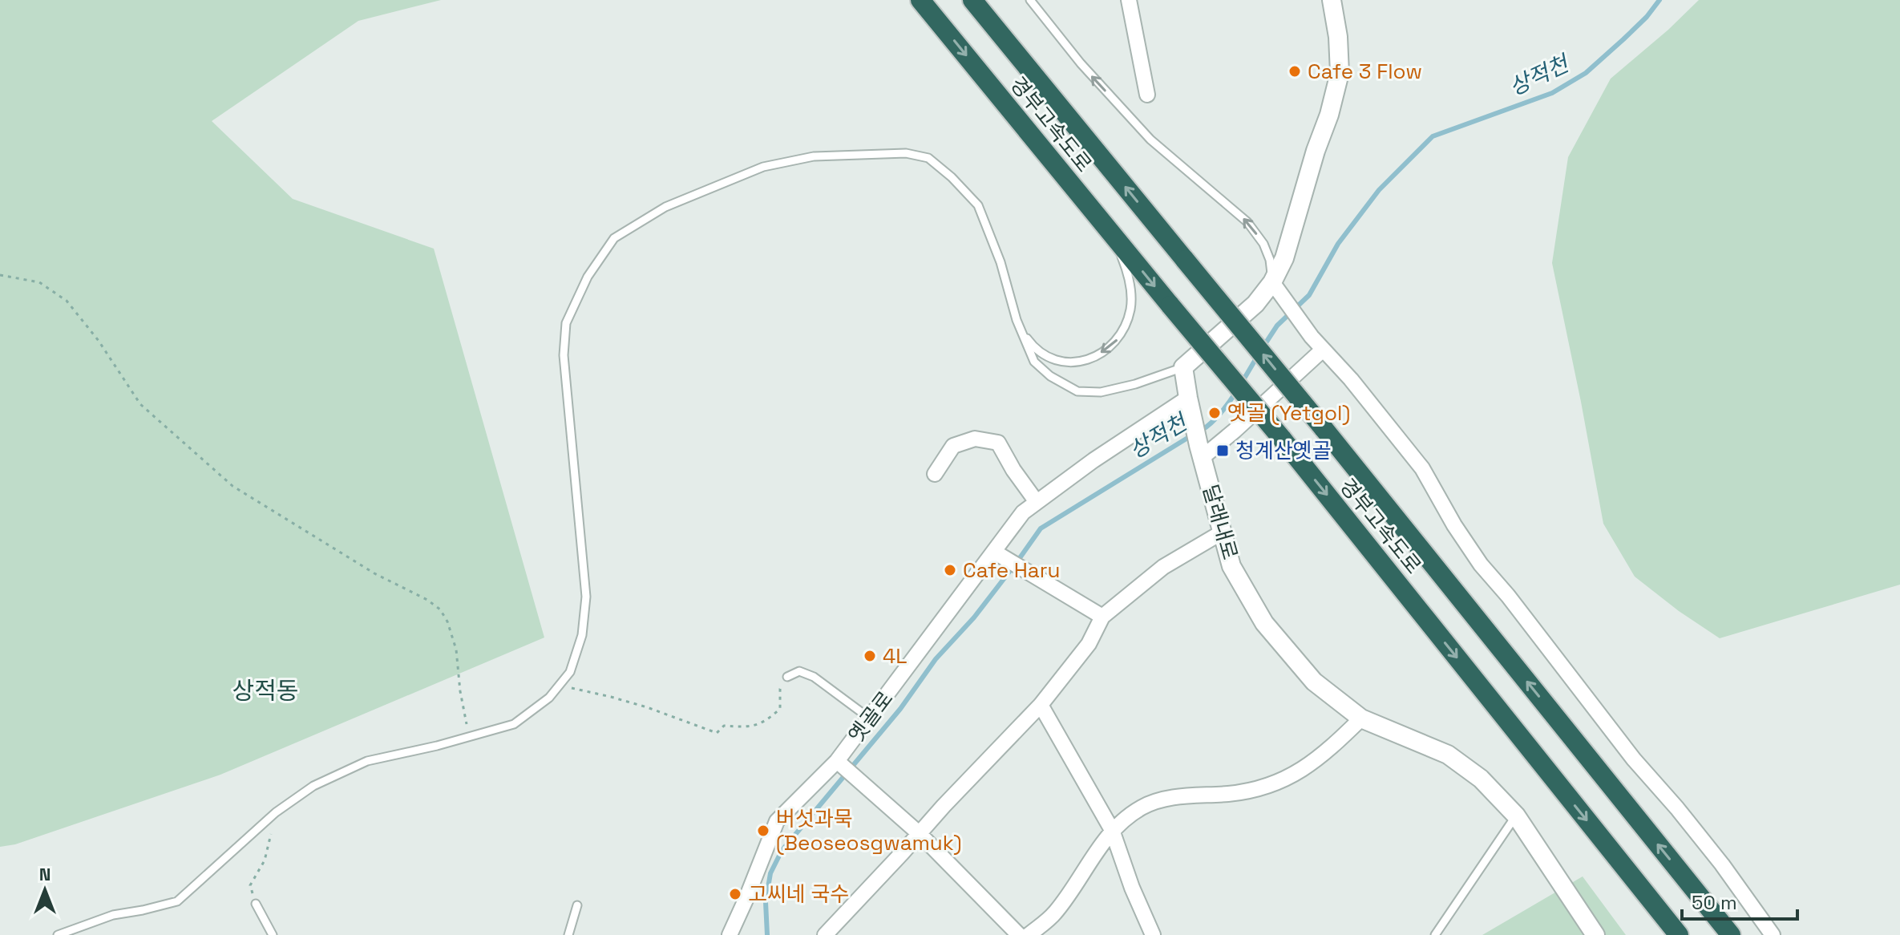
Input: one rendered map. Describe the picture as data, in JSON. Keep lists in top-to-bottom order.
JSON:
{
  "streets": {
    "highway": ["경부고속도로"],
    "street": ["달래내로", "옛골로"]
  },
  "crossings": [
    ["달래내로", "옛골로"]
  ],
  "districts": ["상적동"],
  "water": ["상적천"],
  "places": {
    "other": [
      "Cafe 3 Flow",
      "옛골 (Yetgol)",
      "Cafe Haru",
      "4L",
      "버섯과묵 (Beoseosgwamuk)",
      "고씨네 국수"
    ],
    "transit": ["청계산옛골"]
  },
  "scale_bar": "50 m",
  "north": "top"
}
